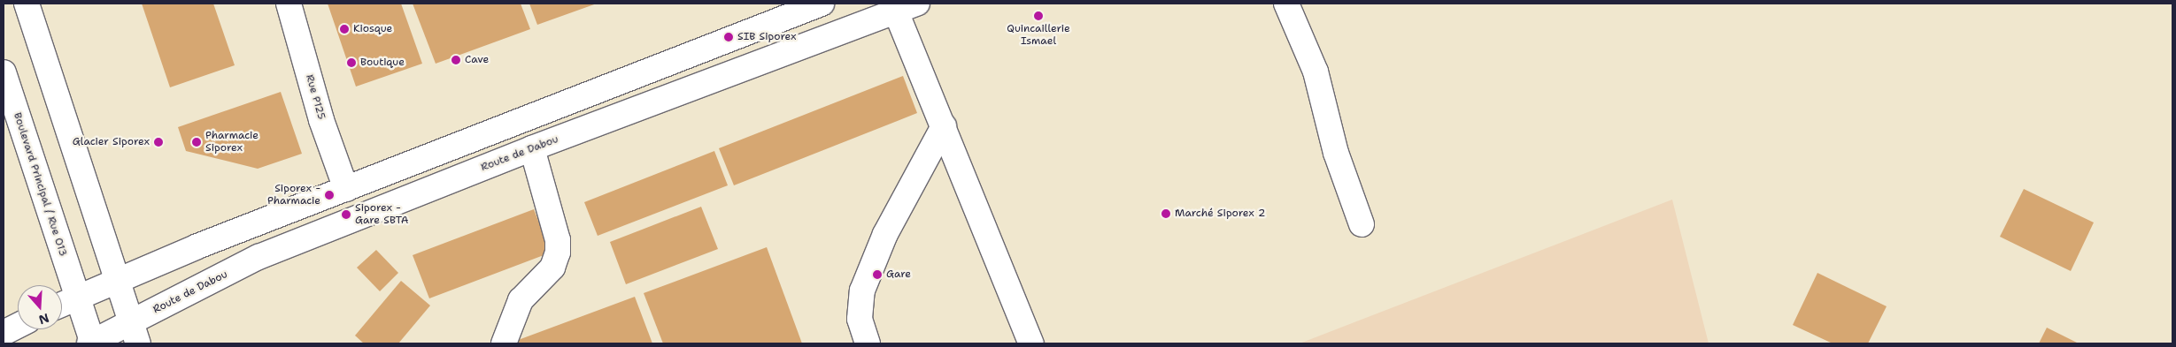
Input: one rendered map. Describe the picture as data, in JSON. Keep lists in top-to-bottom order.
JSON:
{
  "streets": {
    "street": ["Rue P125", "Route de Dabou", "Boulevard Principal / Rue O13"]
  },
  "crossings": [
    ["Route de Dabou", "Boulevard Principal / Rue O13"]
  ],
  "places": [
    "Quincaillerie Ismael",
    "Kiosque",
    "SIB Siporex",
    "Cave",
    "Boutique",
    "Glacier Siporex",
    "Pharmacie Siporex",
    "Siporex - Pharmacie",
    "Marché Siporex 2",
    "Siporex - Gare SBTA",
    "Gare"
  ],
  "north": "bottom"
}
